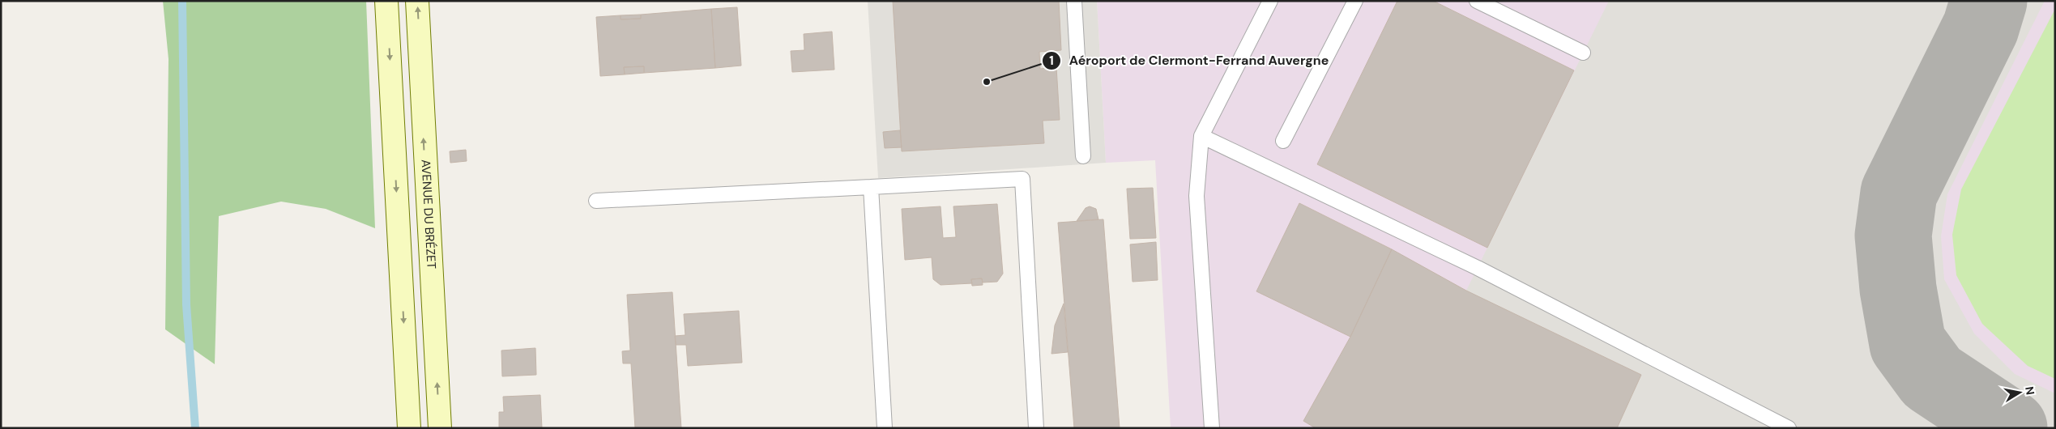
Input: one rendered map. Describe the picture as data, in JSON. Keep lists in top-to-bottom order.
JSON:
{
  "streets": {
    "main road": ["AVENUE DU BRÉZET"]
  },
  "places": ["Aéroport de Clermont-Ferrand Auvergne"],
  "north": "right"
}
